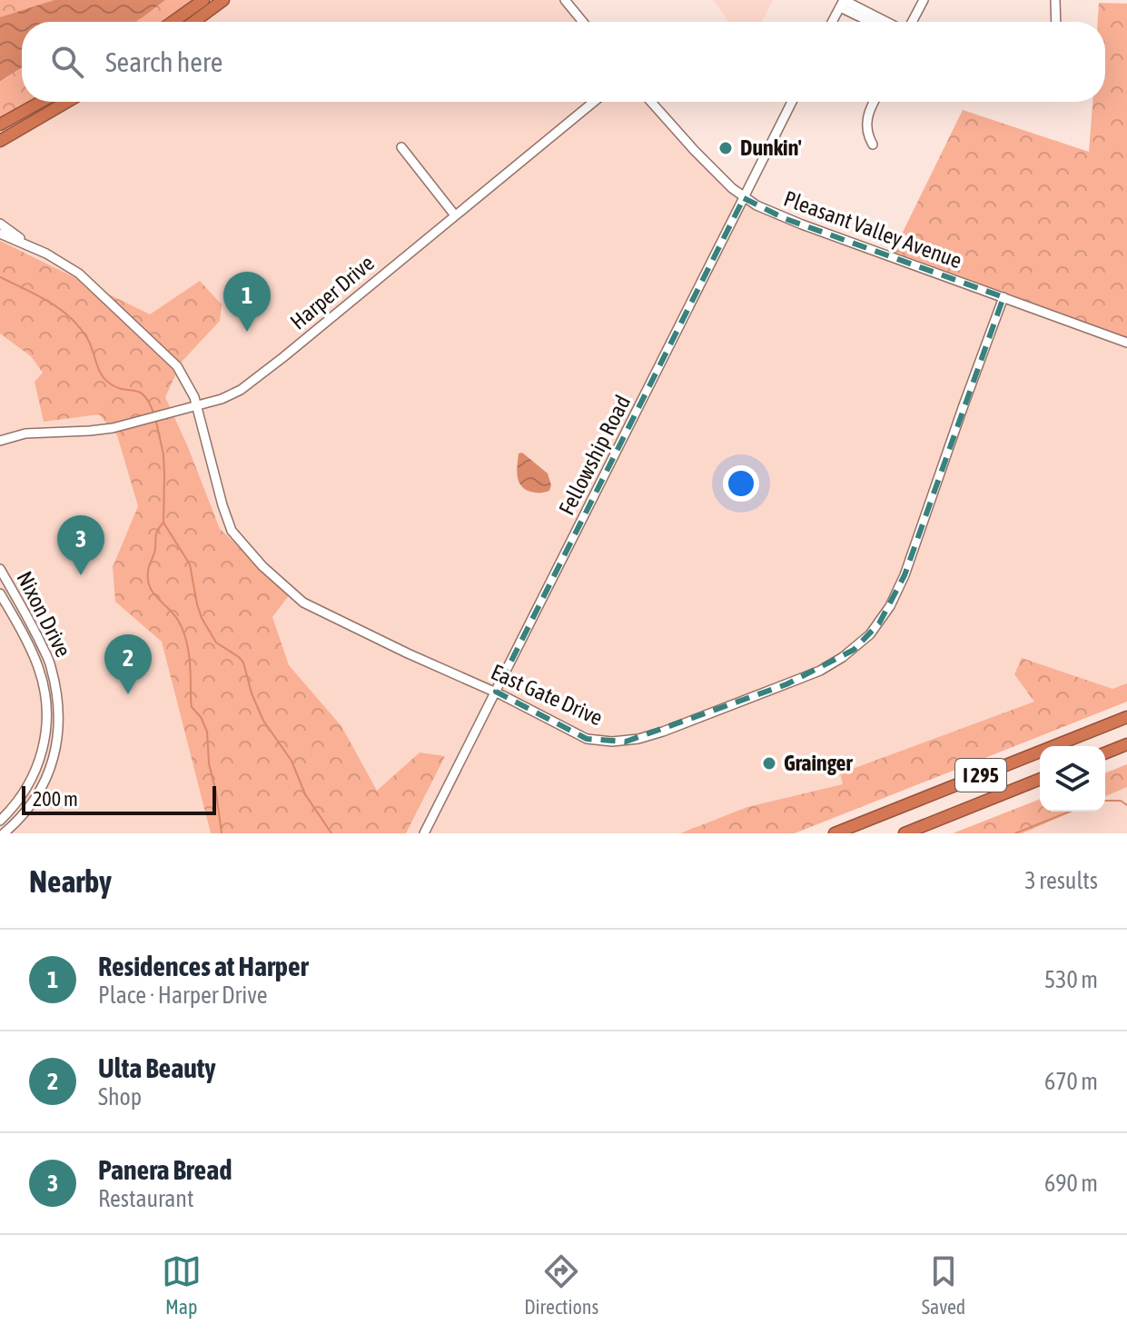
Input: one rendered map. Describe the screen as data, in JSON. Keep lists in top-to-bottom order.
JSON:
{
  "streets": {
    "highway": ["I 295"],
    "street": [
      "Pleasant Valley Avenue",
      "Harper Drive",
      "Fellowship Road",
      "Nixon Drive",
      "East Gate Drive"
    ]
  },
  "crossings": [
    ["Pleasant Valley Avenue", "Fellowship Road"],
    ["Pleasant Valley Avenue", "East Gate Drive"],
    ["Harper Drive", "East Gate Drive"],
    ["Fellowship Road", "East Gate Drive"]
  ],
  "places": ["Dunkin'", "Grainger"],
  "scale_bar": "200 m",
  "page": {
    "search": "Search here",
    "pins": ["1", "3", "2"],
    "scale": "200 m",
    "heading": ["Nearby", "3 results"],
    "list": [
      {
        "mark": "1",
        "name": "Residences at Harper",
        "note": "Place · Harper Drive",
        "value": "530 m"
      },
      {
        "mark": "2",
        "name": "Ulta Beauty",
        "note": "Shop",
        "value": "670 m"
      },
      {
        "mark": "3",
        "name": "Panera Bread",
        "note": "Restaurant",
        "value": "690 m"
      }
    ],
    "nav": ["Map", "Directions", "Saved"]
  }
}
